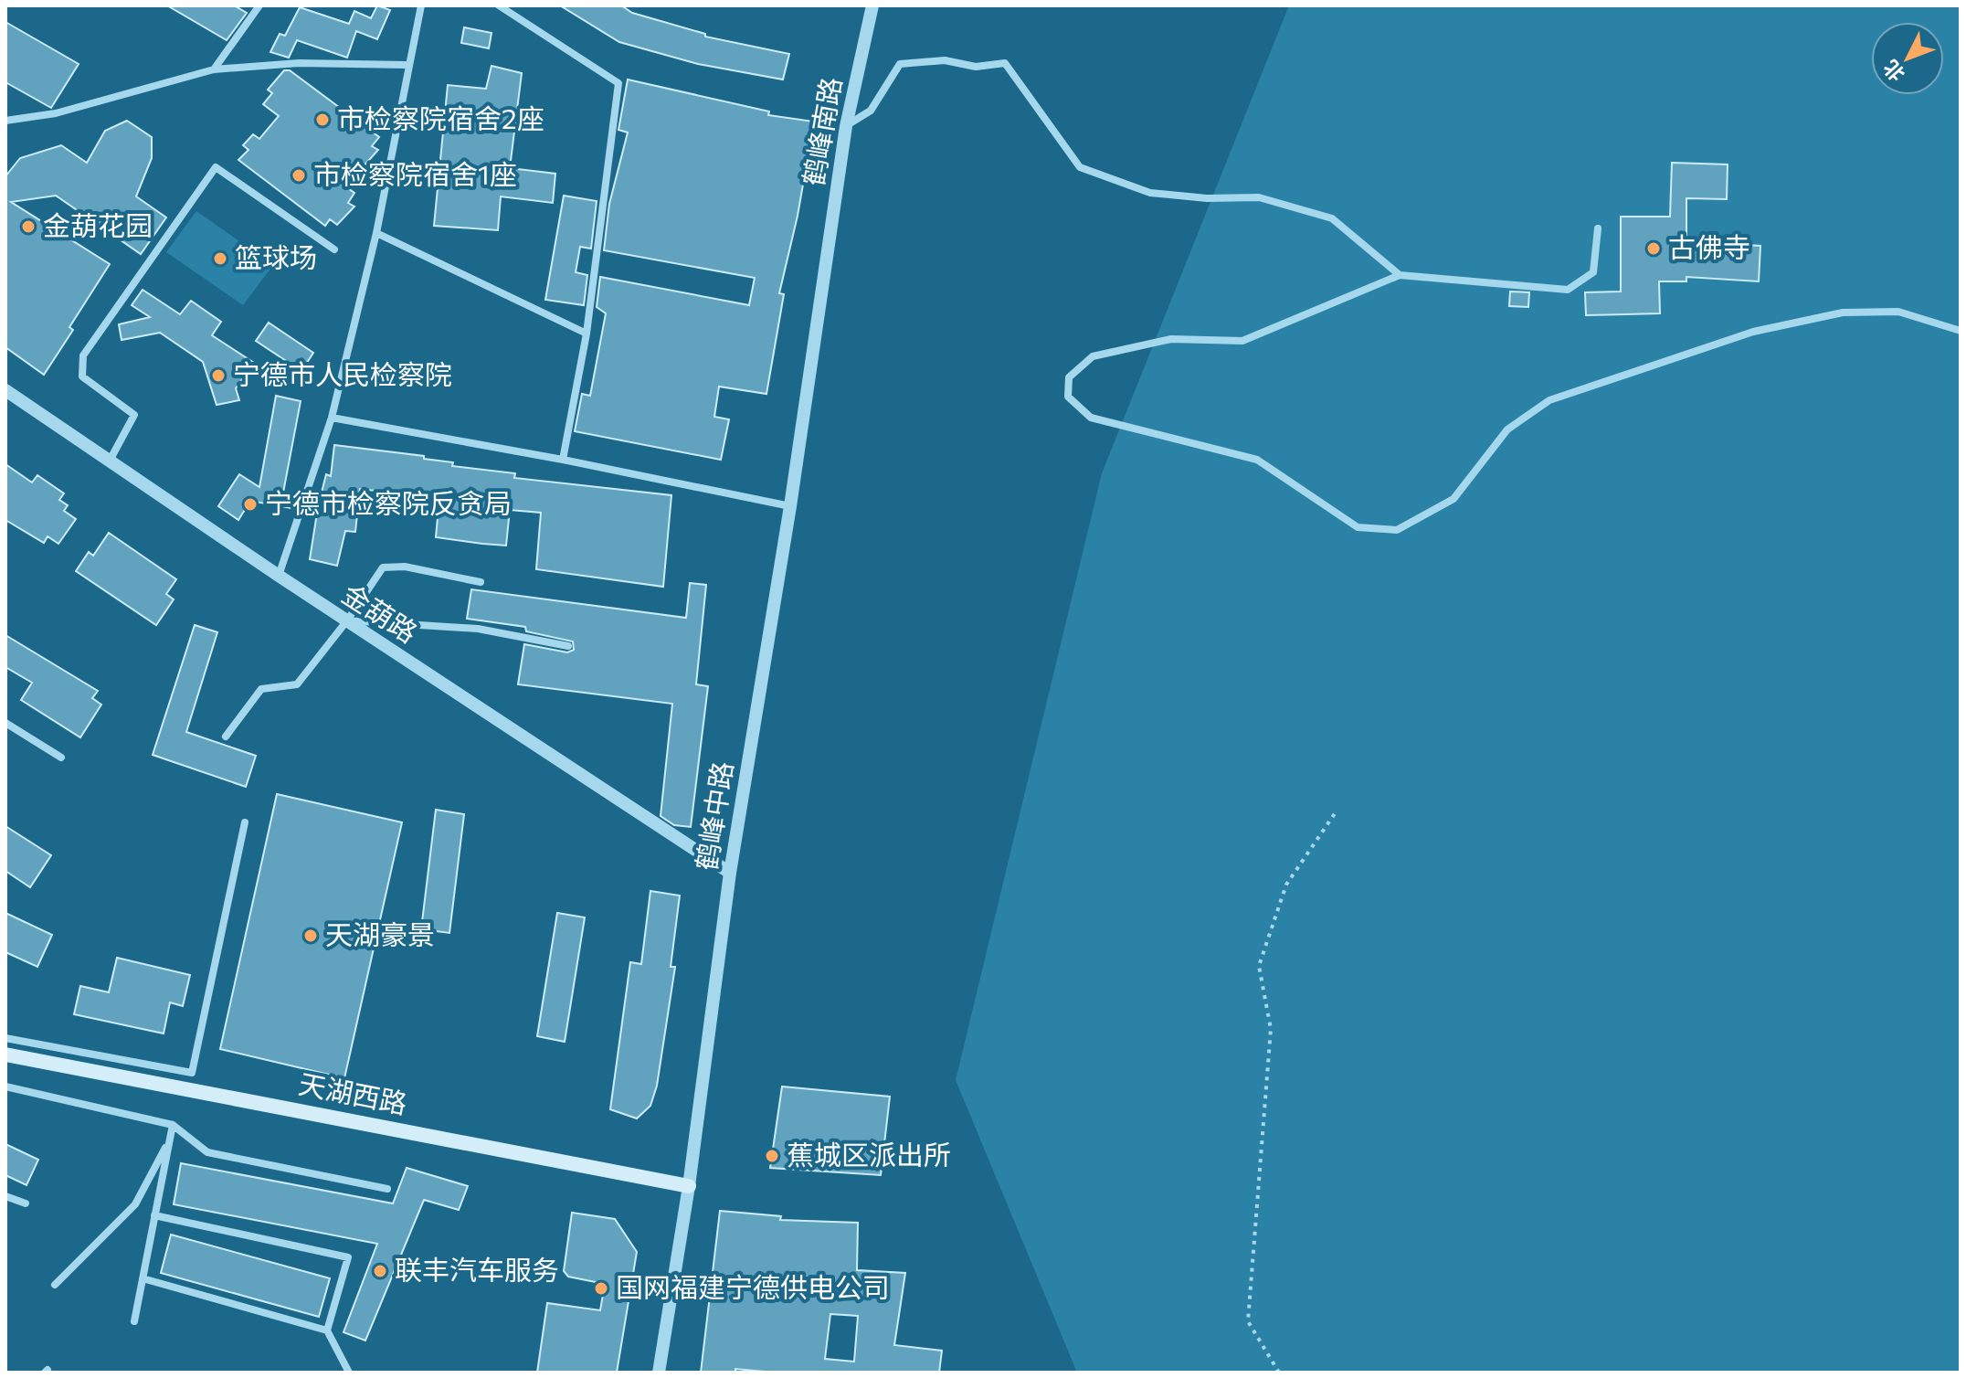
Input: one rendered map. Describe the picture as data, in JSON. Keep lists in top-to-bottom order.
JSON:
{
  "streets": {
    "main road": ["天湖西路"],
    "street": ["鹤峰南路", "金葫路", "鹤峰中路"]
  },
  "crossings": [
    ["鹤峰南路", "鹤峰中路"],
    ["金葫路", "鹤峰中路"],
    ["鹤峰中路", "天湖西路"]
  ],
  "places": [
    "市检察院宿舍2座",
    "市检察院宿舍1座",
    "金葫花园",
    "古佛寺",
    "篮球场",
    "宁德市人民检察院",
    "宁德市检察院反贪局",
    "天湖豪景",
    "蕉城区派出所",
    "联丰汽车服务",
    "国网福建宁德供电公司"
  ],
  "north": "bottom left"
}
